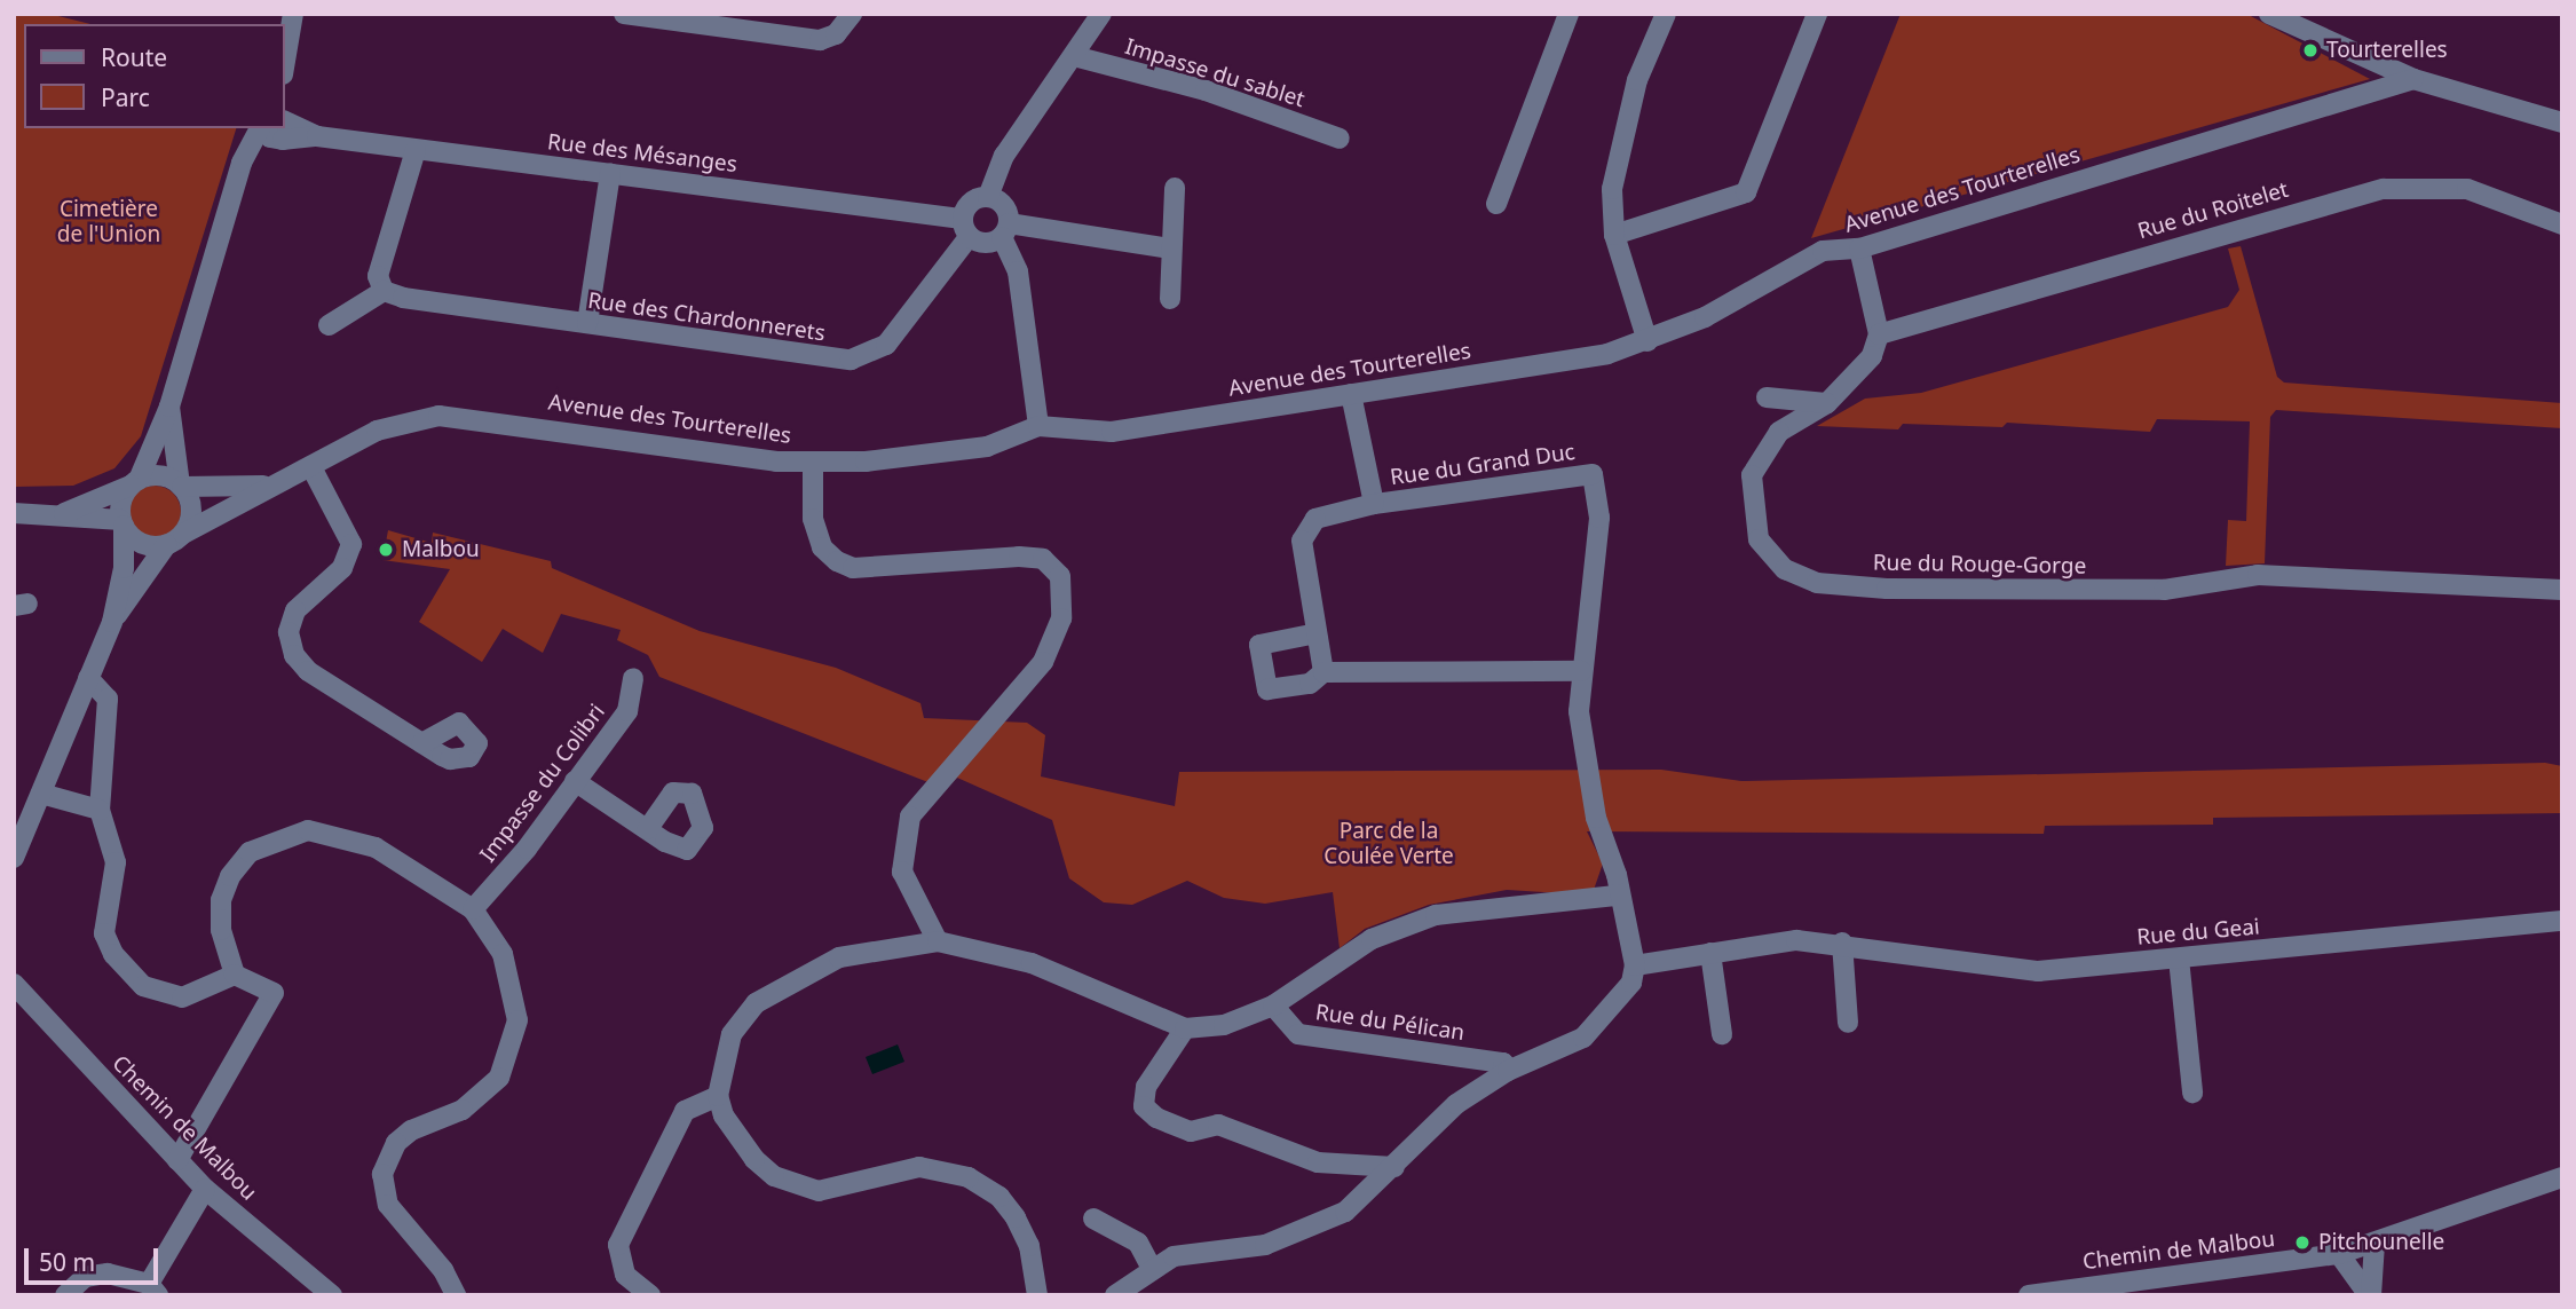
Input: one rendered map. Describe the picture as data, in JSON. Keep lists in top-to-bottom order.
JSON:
{
  "streets": {
    "street": [
      "Impasse du sablet",
      "Rue des Mésanges",
      "Avenue des Tourterelles",
      "Rue du Roitelet",
      "Rue des Chardonnerets",
      "Rue du Grand Duc",
      "Rue du Rouge-Gorge",
      "Impasse du Colibri",
      "Rue du Geai",
      "Rue du Pélican",
      "Chemin de Malbou"
    ]
  },
  "crossings": [
    ["Rue des Mésanges", "Rue des Chardonnerets"],
    ["Avenue des Tourterelles", "Rue du Grand Duc"],
    ["Rue du Roitelet", "Rue du Rouge-Gorge"],
    ["Rue du Grand Duc", "Rue du Geai"]
  ],
  "parks": ["Cimetière de l'Union", "Parc de la Coulée Verte"],
  "places": ["Tourterelles", "Malbou", "Pitchounelle"],
  "legend": ["Route", "Parc"],
  "scale_bar": "50 m"
}
